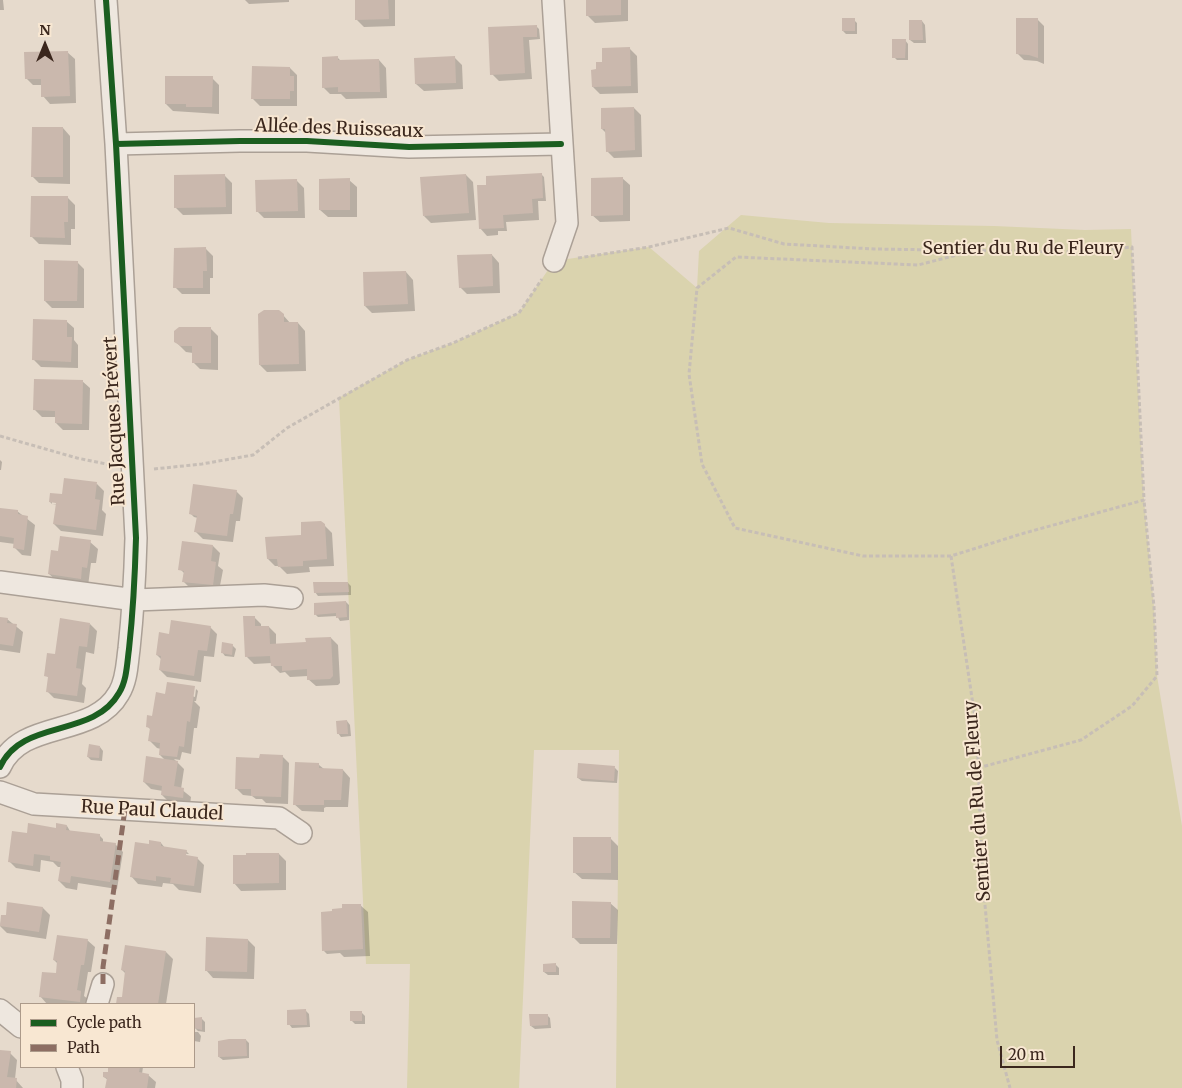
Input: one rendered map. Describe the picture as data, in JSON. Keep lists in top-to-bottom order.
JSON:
{
  "streets": {
    "street": ["Allée des Ruisseaux", "Rue Jacques Prévert", "Rue Paul Claudel"],
    "path": ["Sentier du Ru de Fleury"]
  },
  "crossings": [
    ["Allée des Ruisseaux", "Rue Jacques Prévert"]
  ],
  "legend": ["Cycle path", "Path"],
  "scale_bar": "20 m",
  "north": "top"
}
